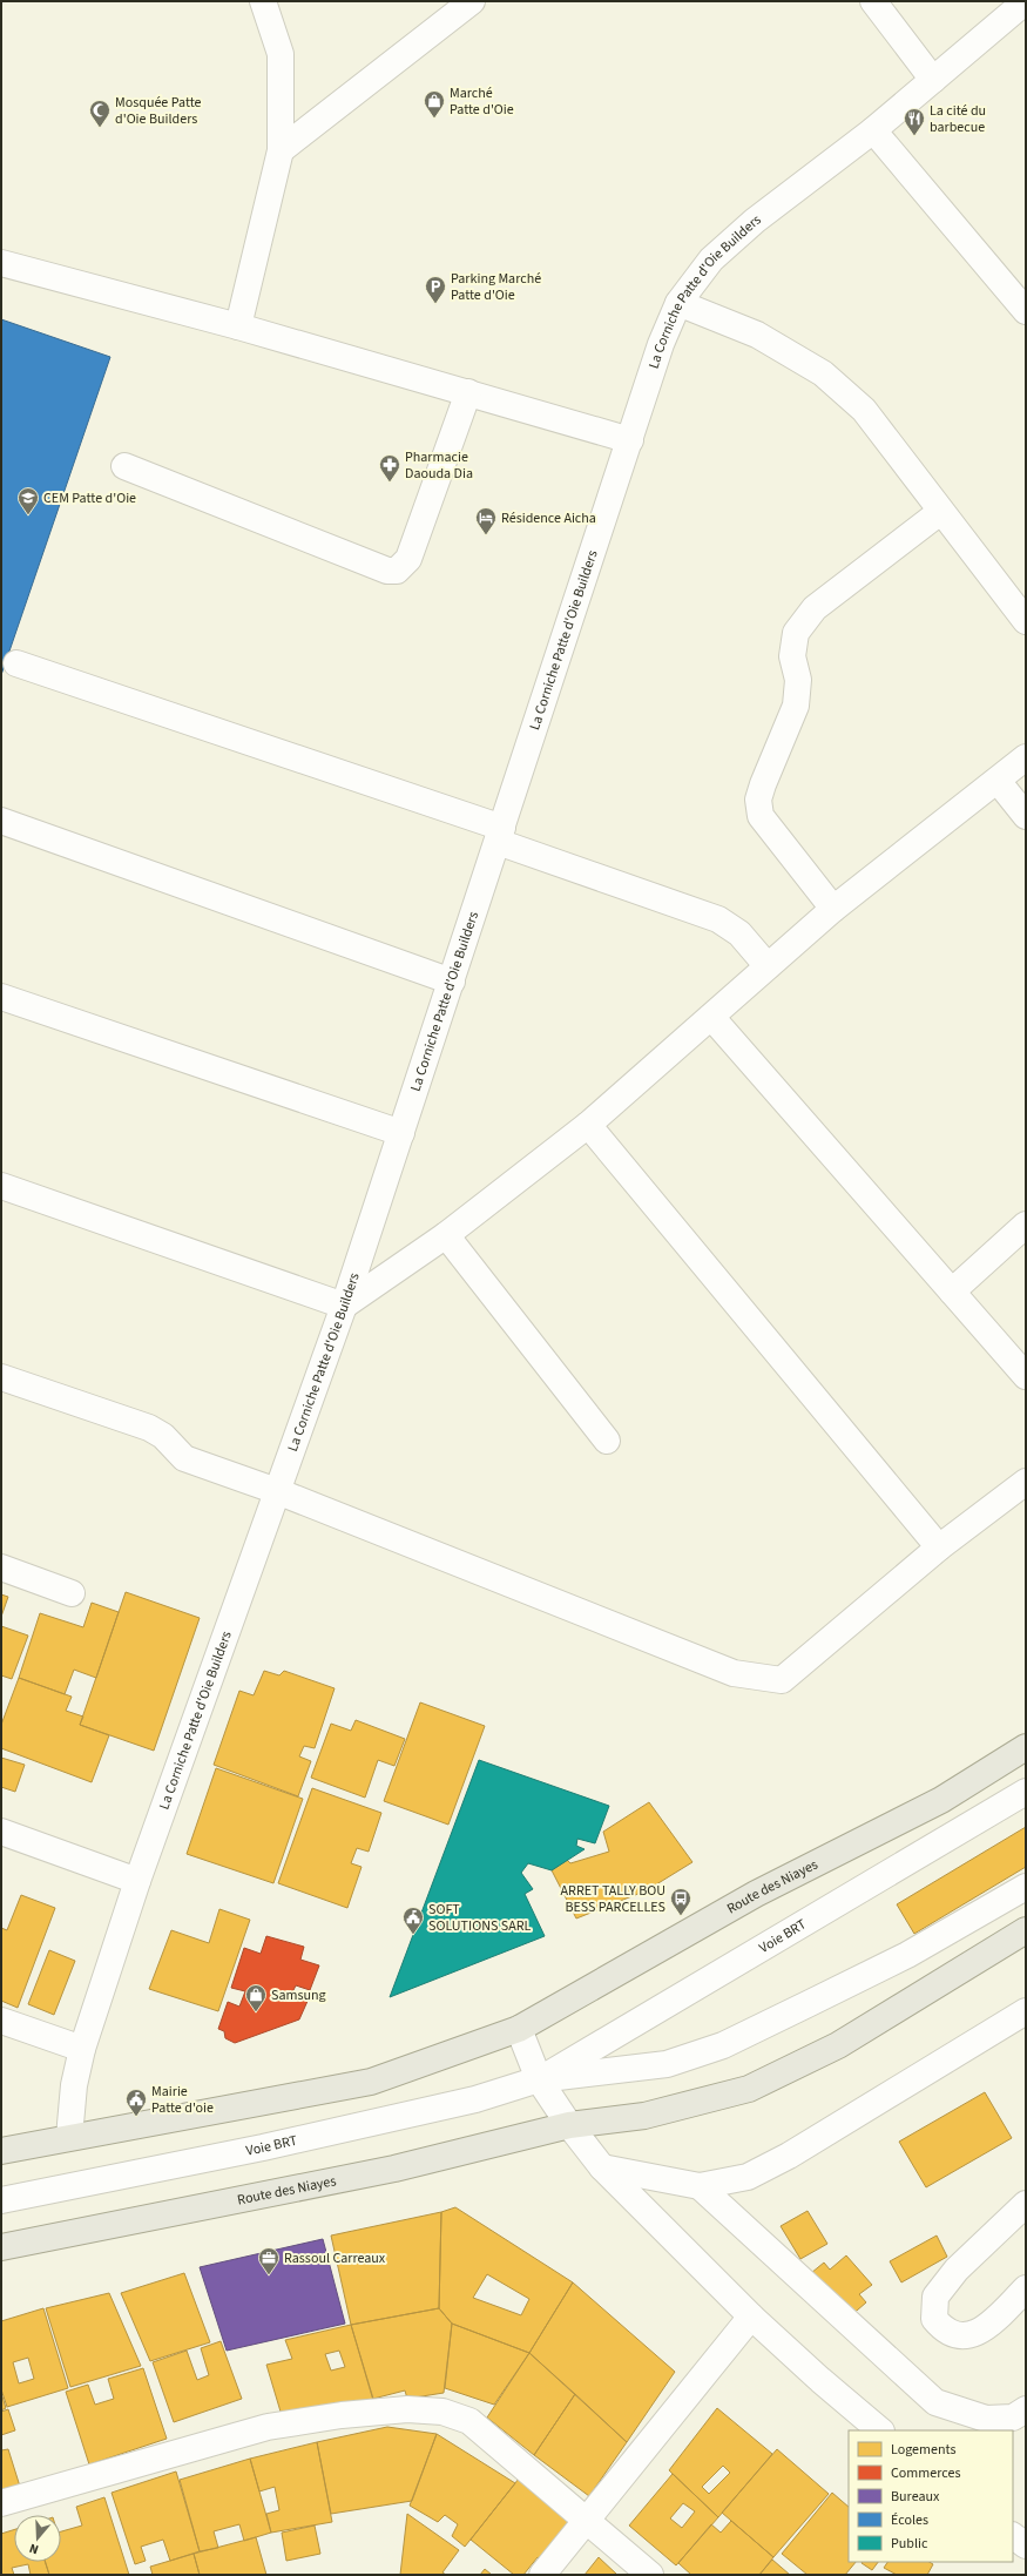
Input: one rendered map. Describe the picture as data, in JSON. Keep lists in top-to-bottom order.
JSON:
{
  "streets": {
    "main road": ["Route des Niayes"],
    "street": ["La Corniche Patte d'Oie Builders", "Voie BRT"]
  },
  "crossings": [
    ["La Corniche Patte d'Oie Builders", "Route des Niayes"]
  ],
  "places": {
    "shop": ["Marché Patte d'Oie", "Samsung"],
    "mosque": ["Mosquée Patte d'Oie Builders"],
    "restaurant": ["La cité du barbecue"],
    "parking": ["Parking Marché Patte d'Oie"],
    "pharmacy": ["Pharmacie Daouda Dia"],
    "school or university": ["CEM Patte d'Oie"],
    "hotel": ["Résidence Aicha"],
    "bus stop": ["ARRET TALLY BOU BESS PARCELLES"],
    "public building": ["SOFT SOLUTIONS SARL", "Mairie Patte d'oie"],
    "office": ["Rassoul Carreaux"]
  },
  "legend": [
    "Logements",
    "Commerces",
    "Bureaux",
    "Écoles",
    "Public"
  ],
  "north": "bottom"
}
